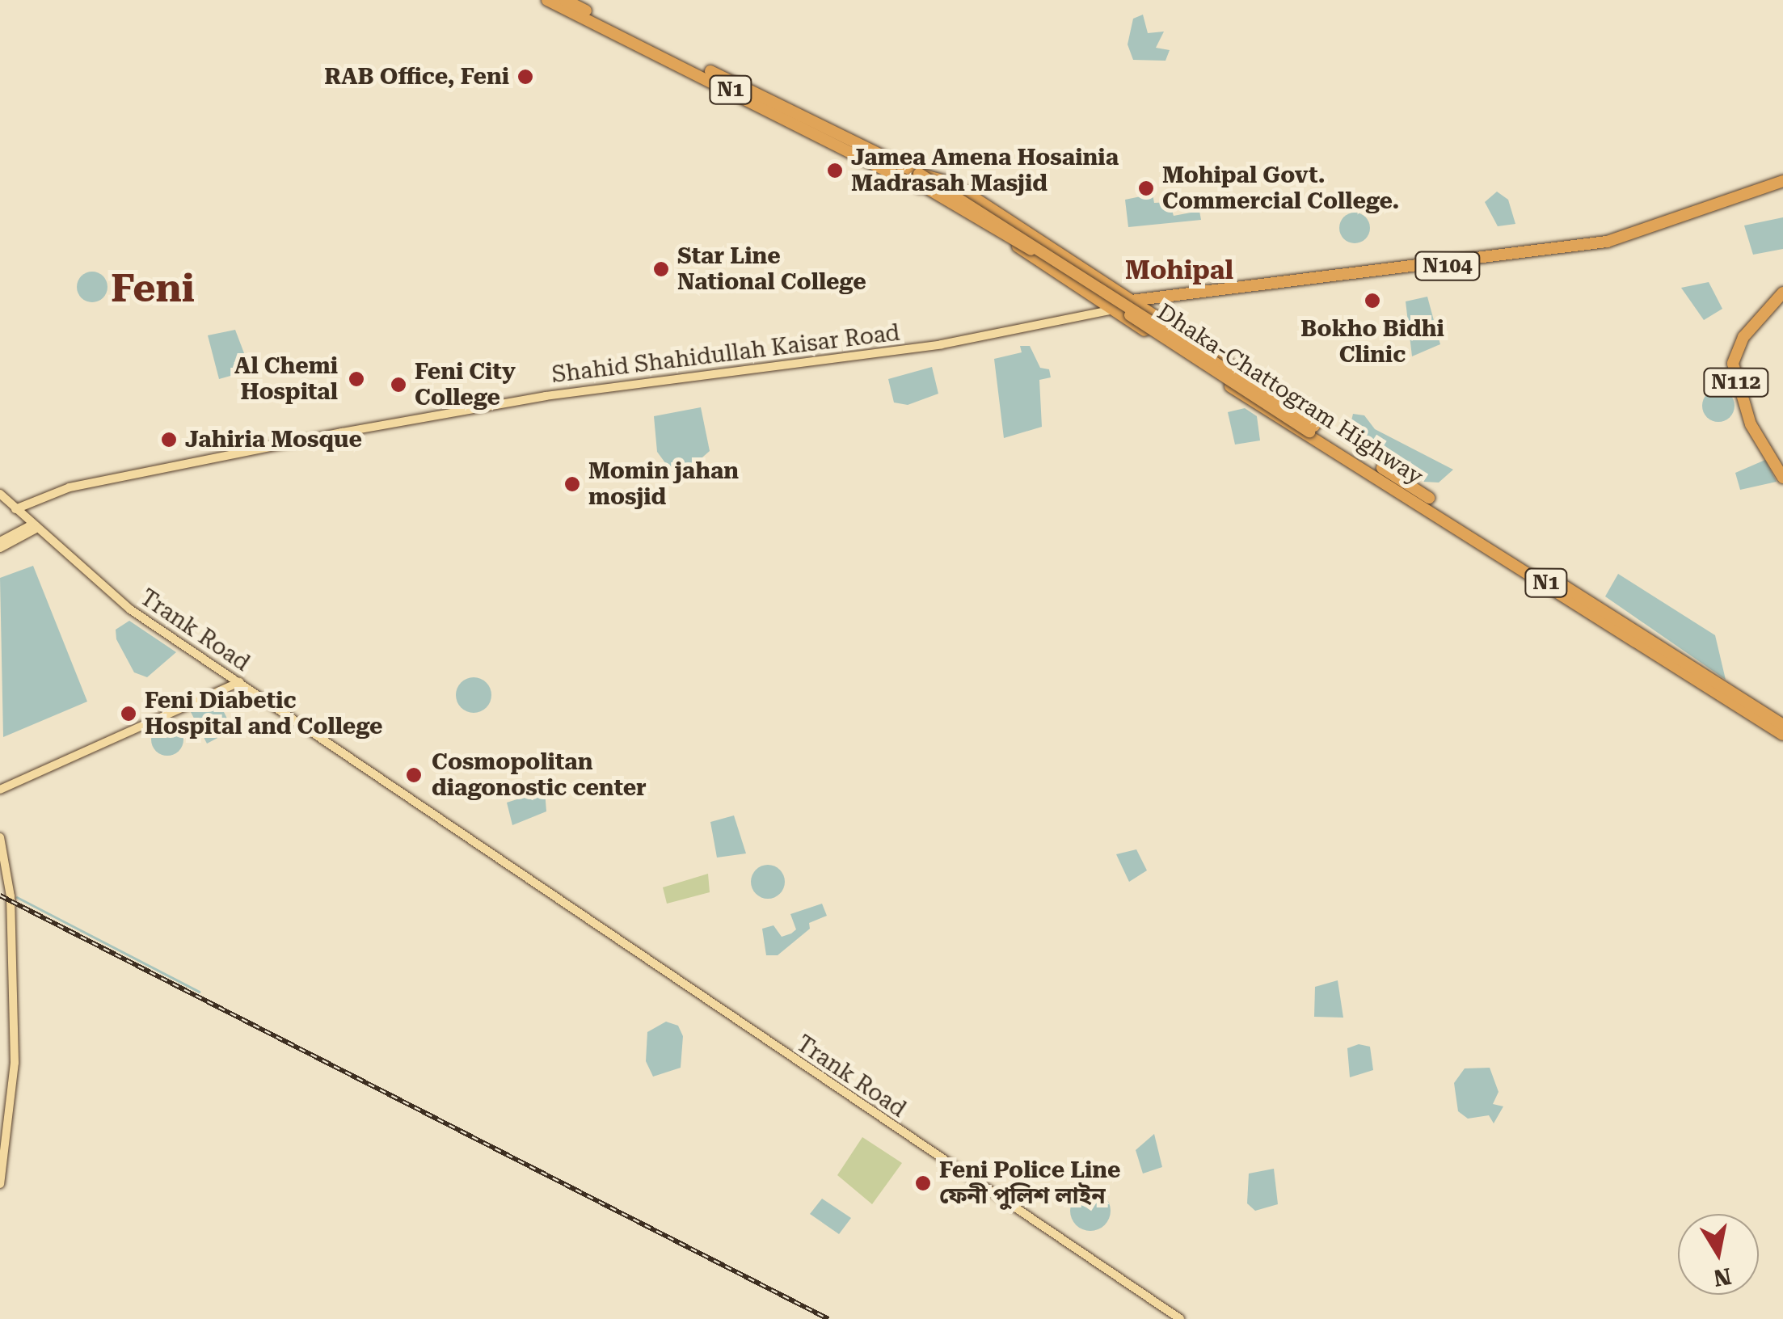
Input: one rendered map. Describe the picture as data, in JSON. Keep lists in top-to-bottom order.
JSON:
{
  "streets": {
    "highway": [
      "N1",
      "N104",
      "N112",
      "Dhaka-Chattogram Highway"
    ],
    "main road": ["Shahid Shahidullah Kaisar Road", "Trank Road"]
  },
  "crossings": [
    ["N104", "Shahid Shahidullah Kaisar Road"],
    ["Shahid Shahidullah Kaisar Road", "Trank Road"]
  ],
  "districts": ["Mohipal", "Feni"],
  "places": [
    "RAB Office, Feni",
    "Jamea Amena Hosainia Madrasah Masjid",
    "Mohipal Govt. Commercial College.",
    "Star Line National College",
    "Bokho Bidhi Clinic",
    "Al Chemi Hospital",
    "Feni City College",
    "Jahiria Mosque",
    "Momin jahan mosjid",
    "Feni Diabetic Hospital and College",
    "Cosmopolitan diagonostic center",
    "Feni Police Line ফেনী পুলিশ লাইন"
  ],
  "north": "bottom"
}
